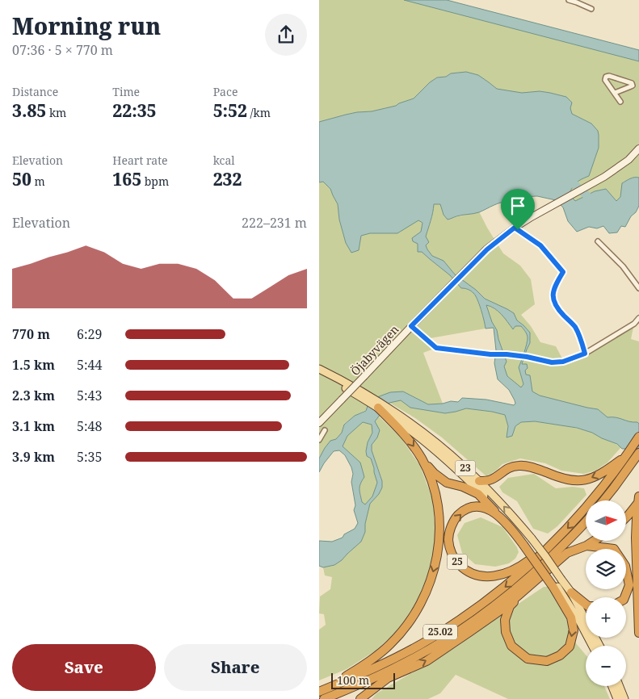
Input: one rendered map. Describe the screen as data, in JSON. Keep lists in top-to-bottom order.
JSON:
{
  "streets": {
    "highway": ["25", "25.02"],
    "main road": ["23"],
    "street": ["Öjabyvägen"]
  },
  "crossings": [
    ["23", "25"],
    ["25", "25.02"]
  ],
  "scale_bar": "100 m",
  "north": "right",
  "page": {
    "heading": ["Morning run", "07:36 · 5 × 770 m"],
    "stats": [
      ["Distance", "3.85 km"],
      ["Time", "22:35"],
      ["Pace", "5:52 /km"],
      ["Elevation", "50 m"],
      ["Heart rate", "165 bpm"],
      ["kcal", "232"]
    ],
    "chart": ["Elevation", "222–231 m"],
    "list": [
      {
        "name": "770 m",
        "note": "6:29"
      },
      {
        "name": "1.5 km",
        "note": "5:44"
      },
      {
        "name": "2.3 km",
        "note": "5:43"
      },
      {
        "name": "3.1 km",
        "note": "5:48"
      },
      {
        "name": "3.9 km",
        "note": "5:35"
      }
    ],
    "map_buttons": ["+", "−"],
    "buttons": ["Save", "Share"],
    "scale": "100 m"
  }
}
